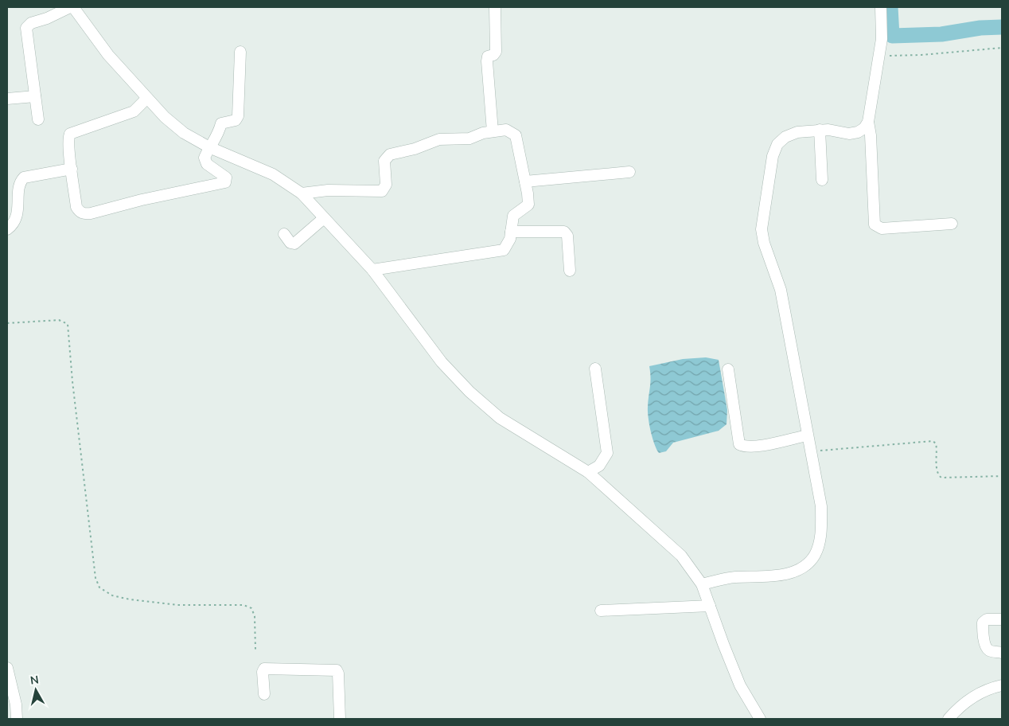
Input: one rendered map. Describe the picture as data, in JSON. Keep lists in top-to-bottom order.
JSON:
{
  "north": "top"
}
